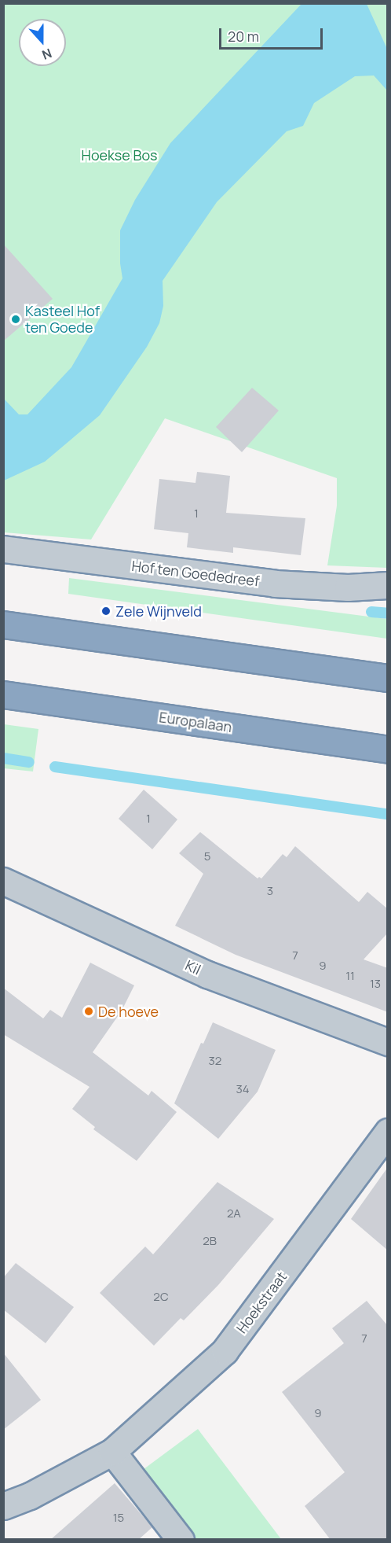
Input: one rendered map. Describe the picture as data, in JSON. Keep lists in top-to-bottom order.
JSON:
{
  "streets": {
    "highway": ["Europalaan"],
    "street": ["Hof ten Goededreef", "Kil", "Hoekstraat"]
  },
  "parks": ["Hoekse Bos"],
  "places": ["Kasteel Hof ten Goede", "Zele Wijnveld", "De hoeve"],
  "house_numbers": [
    "1",
    "1",
    "5",
    "3",
    "7",
    "9",
    "11",
    "13",
    "32",
    "34",
    "2A",
    "2B",
    "2C",
    "7",
    "9",
    "15"
  ],
  "scale_bar": "20 m",
  "north": "bottom"
}
